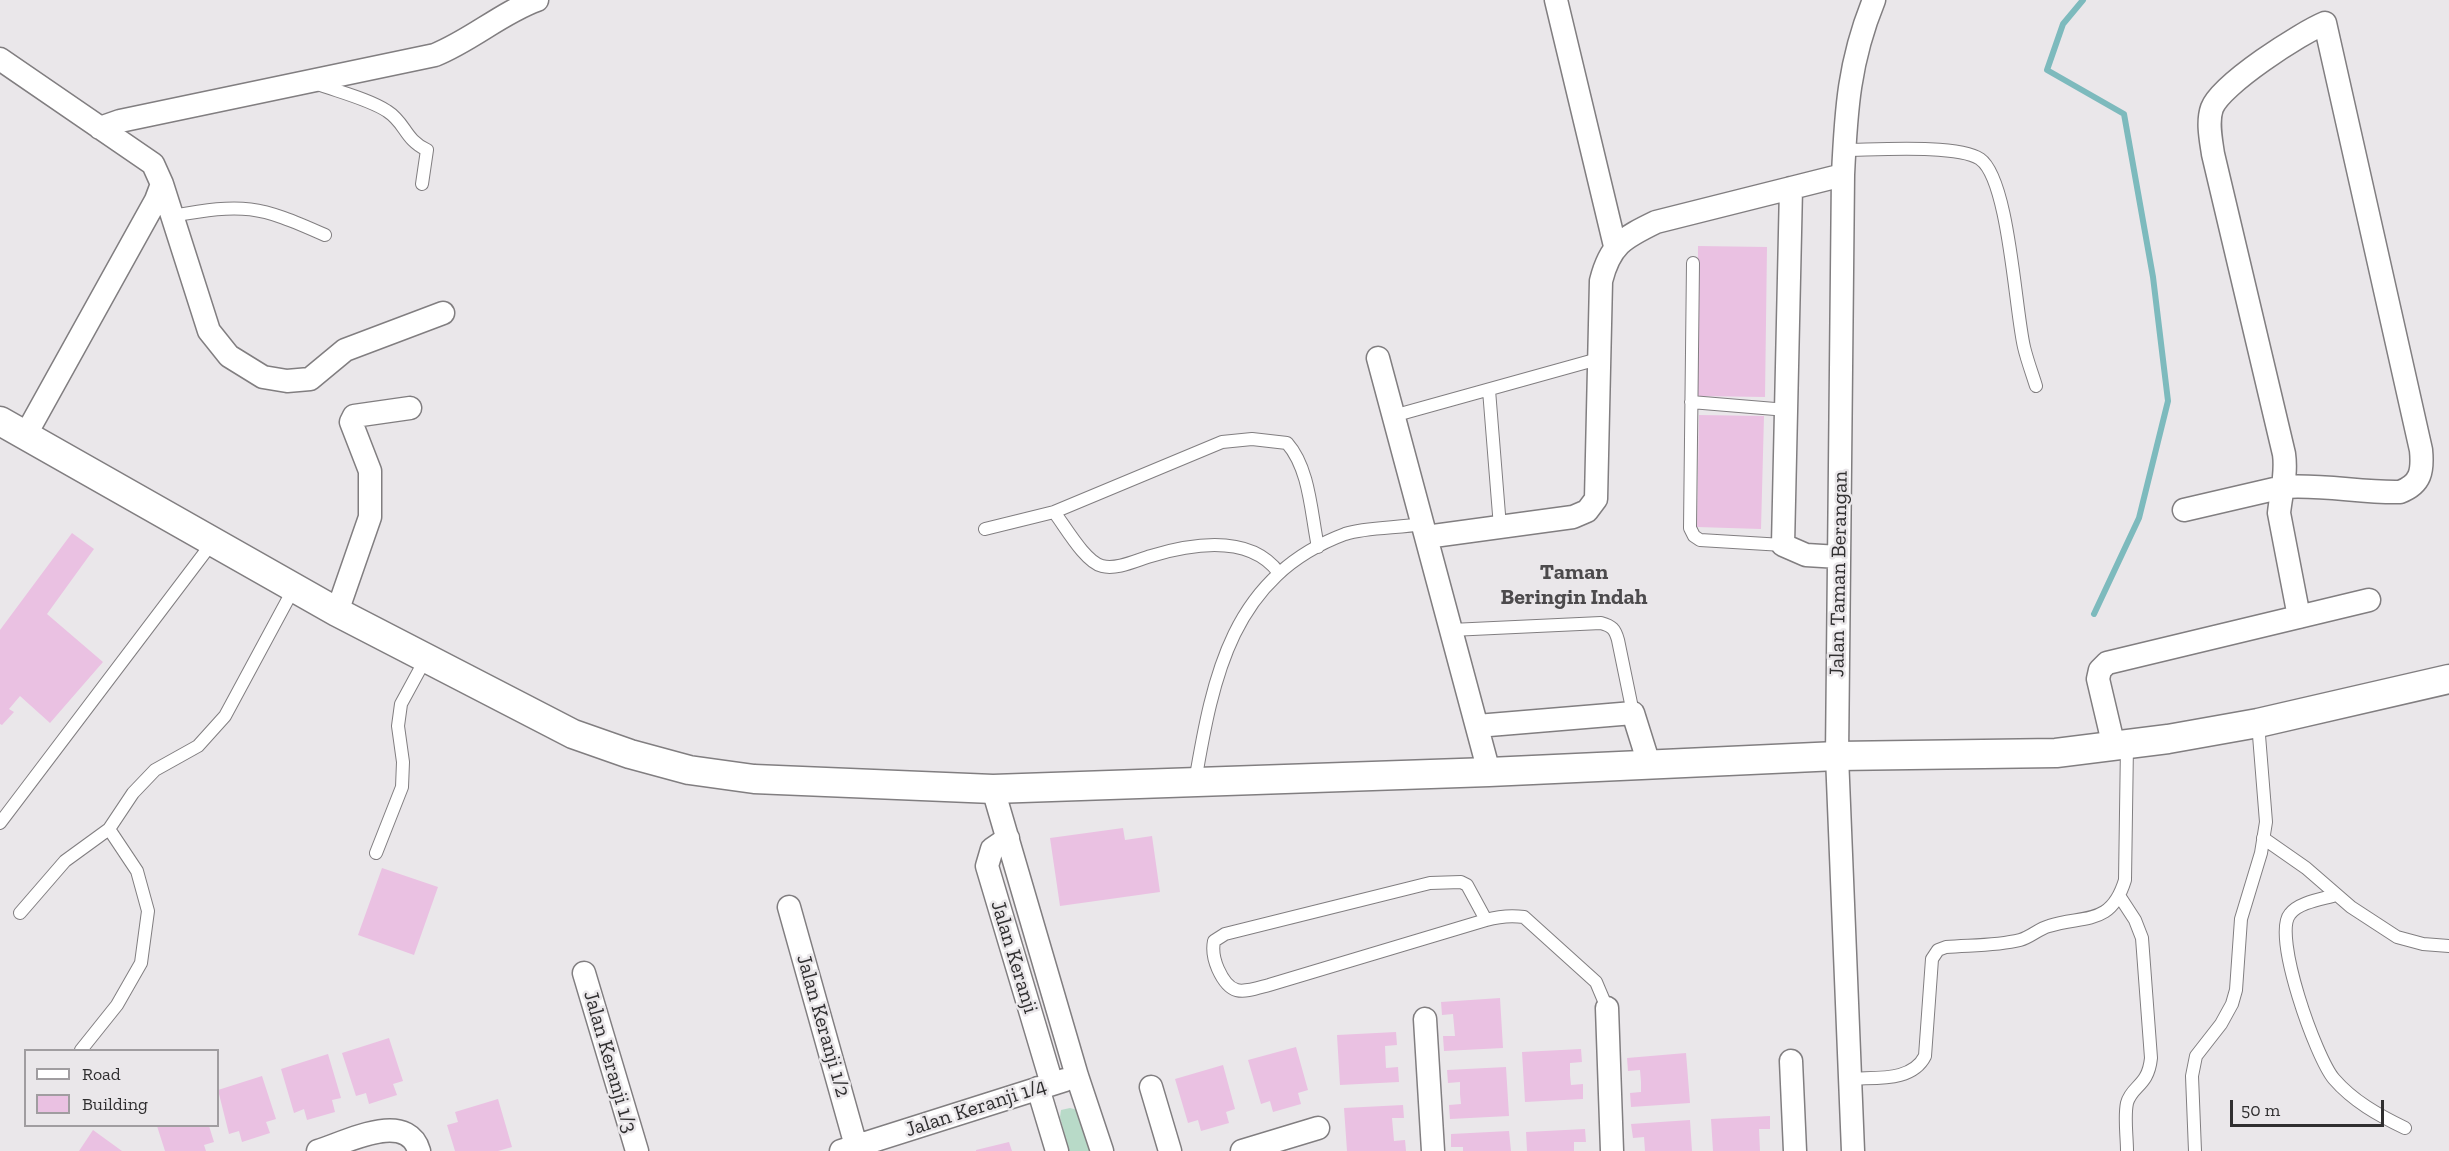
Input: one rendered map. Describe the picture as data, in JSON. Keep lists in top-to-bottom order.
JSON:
{
  "streets": {
    "street": [
      "Jalan Taman Berangan",
      "Jalan Keranji",
      "Jalan Keranji 1/2",
      "Jalan Keranji 1/3",
      "Jalan Keranji 1/4"
    ]
  },
  "crossings": [
    ["Jalan Keranji", "Jalan Keranji 1/4"],
    ["Jalan Keranji 1/2", "Jalan Keranji 1/4"]
  ],
  "districts": ["Taman Beringin Indah"],
  "legend": ["Road", "Building"],
  "scale_bar": "50 m"
}
